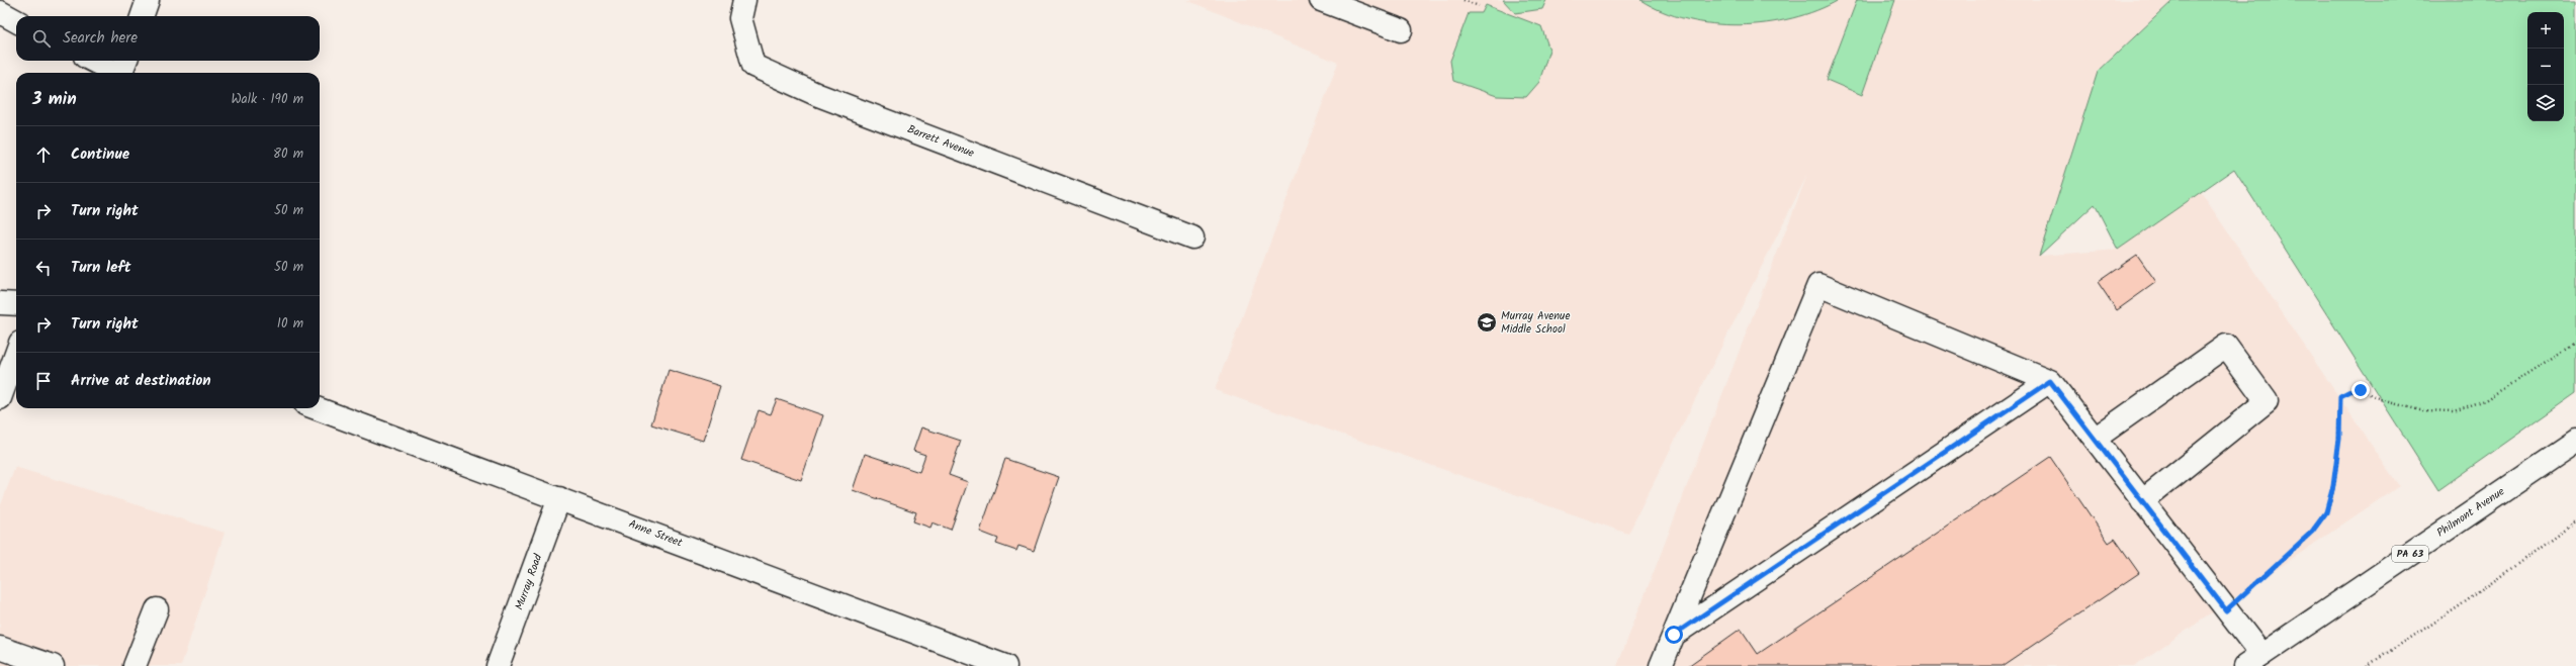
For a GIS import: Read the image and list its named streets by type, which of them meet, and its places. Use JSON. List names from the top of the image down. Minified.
{"streets":{"street":["Barrett Avenue","Philmont Avenue","Anne Street","PA 63","Murray Road"]},"crossings":[["Anne Street","Murray Road"]],"places":{"school or university":["Murray Avenue Middle School"]},"page":{"map_buttons":["+","−"],"search":"Search here","heading":["3 min","Walk · 190 m"],"list":[["Continue","80 m"],["Turn right","50 m"],["Turn left","50 m"],["Turn right","10 m"],"Arrive at destination"]}}
